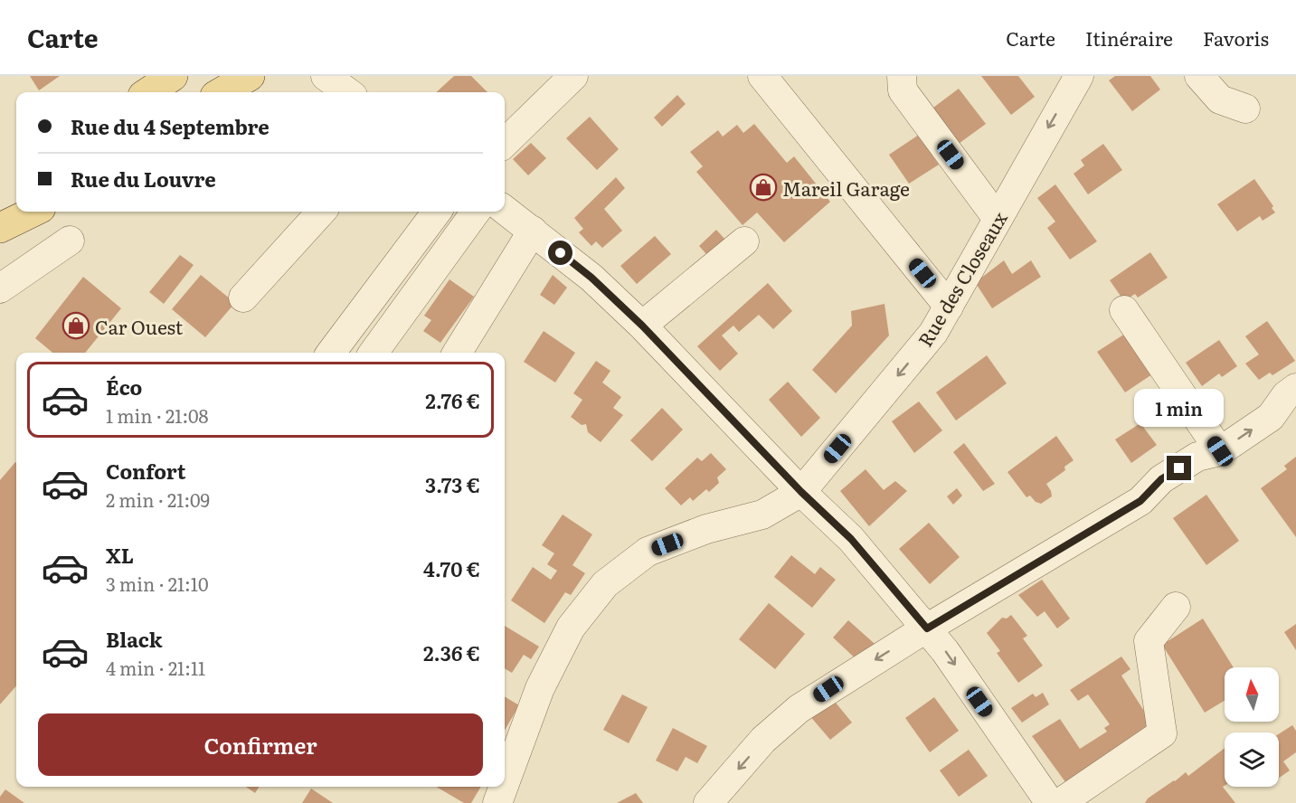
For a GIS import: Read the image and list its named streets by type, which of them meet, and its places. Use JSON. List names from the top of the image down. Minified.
{"streets":{"street":["Rue des Closeaux"]},"places":{"shop":["Mareil Garage","Car Ouest"]},"north":"top","page":{"header":"Carte","nav":["Carte","Itinéraire","Favoris"],"banner":["Rue du 4 Septembre","Rue du Louvre"],"list":[{"name":"Éco","note":"1 min · 21:08","value":"2.76 €"},{"name":"Confort","note":"2 min · 21:09","value":"3.73 €"},{"name":"XL","note":"3 min · 21:10","value":"4.70 €"},{"name":"Black","note":"4 min · 21:11","value":"2.36 €"}],"bubble":"1 min","buttons":"Confirmer"}}
